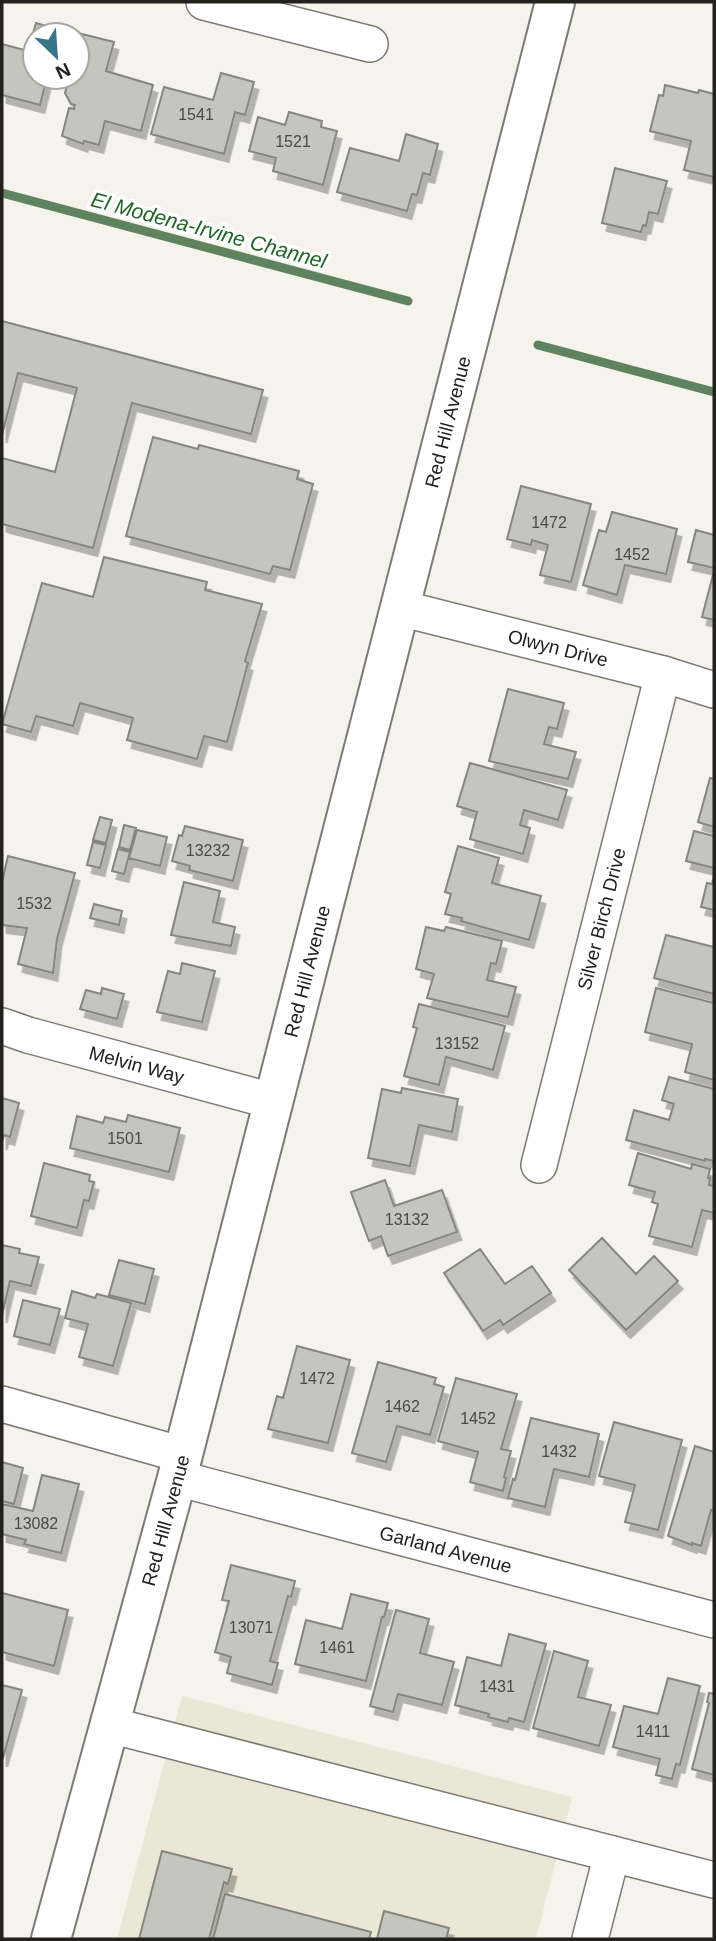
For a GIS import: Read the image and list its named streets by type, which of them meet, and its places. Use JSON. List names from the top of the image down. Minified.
{"streets":{"main road":["Red Hill Avenue"],"street":["Olwyn Drive","Silver Birch Drive","Melvin Way","Garland Avenue"]},"crossings":[["Red Hill Avenue","Olwyn Drive"],["Red Hill Avenue","Melvin Way"],["Red Hill Avenue","Garland Avenue"],["Olwyn Drive","Silver Birch Drive"]],"water":["El Modena-Irvine Channel"],"house_numbers":["1541","1521","1472","1452","13232","1532","13152","1501","13132","1472","1462","1452","1432","13082","13071","1461","1431","1411"],"north":"bottom right"}
